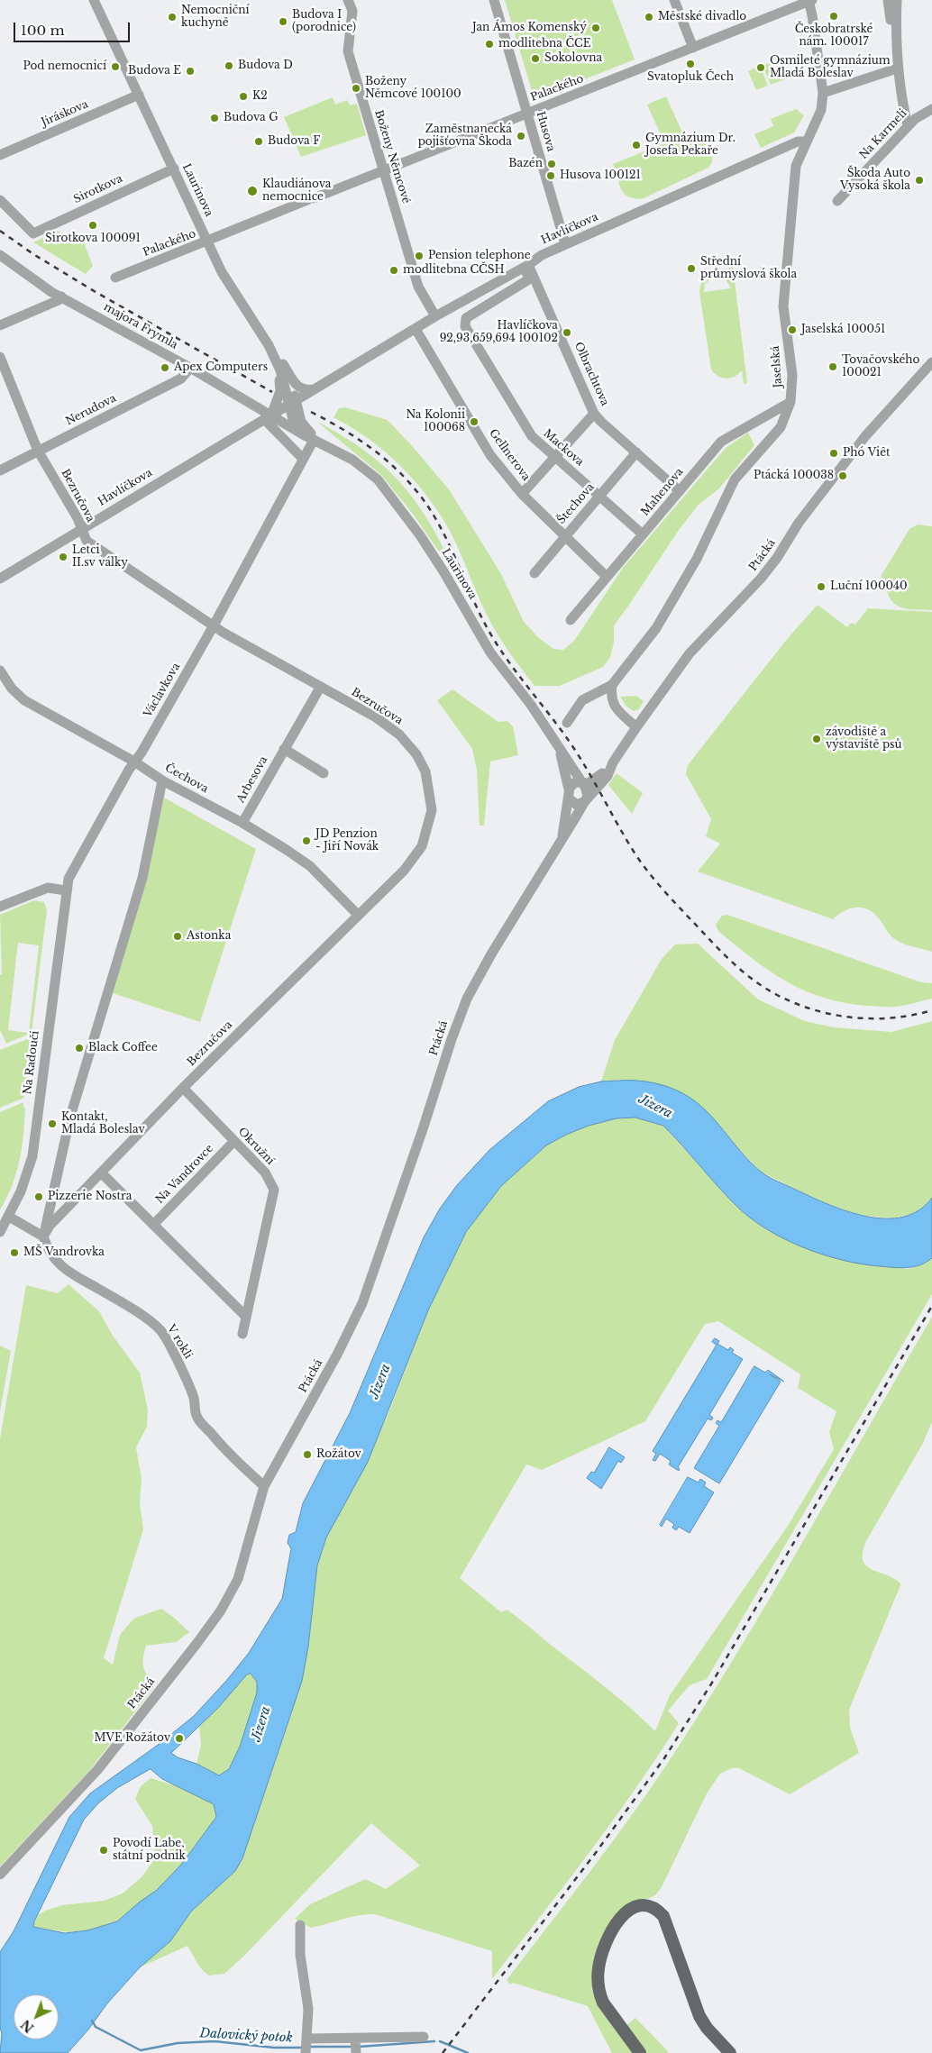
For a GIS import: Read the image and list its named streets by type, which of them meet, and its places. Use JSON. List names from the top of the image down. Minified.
{"streets":{"street":["Palackého","Jiráskova","Husova","Na Karmeli","Boženy Němcové","Sirotkova","Laurinova","Havlíčkova","majora Frymla","Jaselská","Olbrachtova","Nerudova","Mackova","Gellnerova","Mahenova","Bezručova","Štechova","Ptácká","Václavkova","Čechova","Arbesova","Na Radouči","Okružní","Na Vandrovce","V rokli"]},"crossings":[["Palackého","Husova"],["Palackého","Boženy Němcové"],["Palackého","Laurinova"],["Palackého","Jaselská"],["Jiráskova","Laurinova"],["Husova","Havlíčkova"],["Boženy Němcové","Havlíčkova"],["Sirotkova","Laurinova"],["Laurinova","Havlíčkova"],["Laurinova","majora Frymla"],["Laurinova","Ptácká"],["Laurinova","Václavkova"],["Havlíčkova","majora Frymla"],["Havlíčkova","Jaselská"],["Havlíčkova","Olbrachtova"],["Havlíčkova","Mackova"],["Havlíčkova","Gellnerova"],["Havlíčkova","Bezručova"],["majora Frymla","Nerudova"],["Jaselská","Mahenova"],["Olbrachtova","Mackova"],["Olbrachtova","Mahenova"],["Olbrachtova","Štechova"],["Nerudova","Bezručova"],["Mackova","Mahenova"],["Mackova","Štechova"],["Gellnerova","Mahenova"],["Gellnerova","Štechova"],["Bezručova","Václavkova"],["Bezručova","Čechova"],["Bezručova","Arbesova"],["Bezručova","Okružní"],["Bezručova","V rokli"],["Ptácká","V rokli"],["Václavkova","Čechova"],["Václavkova","Na Radouči"],["Čechova","Arbesova"],["Okružní","Na Vandrovce"]],"water":["Jizera","Dalovický potok"],"places":["Českobratrské nám. 100017","Nemocniční kuchyně","Městské divadlo","Budova I (porodnice)","Jan Ámos Komenský","modlitebna ČCE","Sokolovna","Svatopluk Čech","Budova D","Pod nemocnicí","Osmileté gymnázium Mladá Boleslav","Budova E","Boženy Němcové 100100","K2","Budova G","Zaměstnanecká pojišťovna Škoda","Budova F","Gymnázium Dr. Josefa Pekaře","Bazén","Husova 100121","Škoda Auto Vysoká škola","Klaudiánova nemocnice","Sirotkova 100091","Pension telephone","Střední průmyslová škola","modlitebna CČSH","Jaselská 100051","Havlíčkova 92,93,659,694 100102","Tovačovského 100021","Apex Computers","Na Kolonii 100068","Phó Viêt","Ptácká 100038","Letci II.sv války","Luční 100040","závodiště a výstaviště psů","JD Penzion - Jiří Novák","Astonka","Black Coffee","Kontakt, Mladá Boleslav","Pizzerie Nostra","MŠ Vandrovka","Rožátov","MVE Rožátov","Povodí Labe, státní podnik"],"scale_bar":"100 m","north":"bottom left"}
